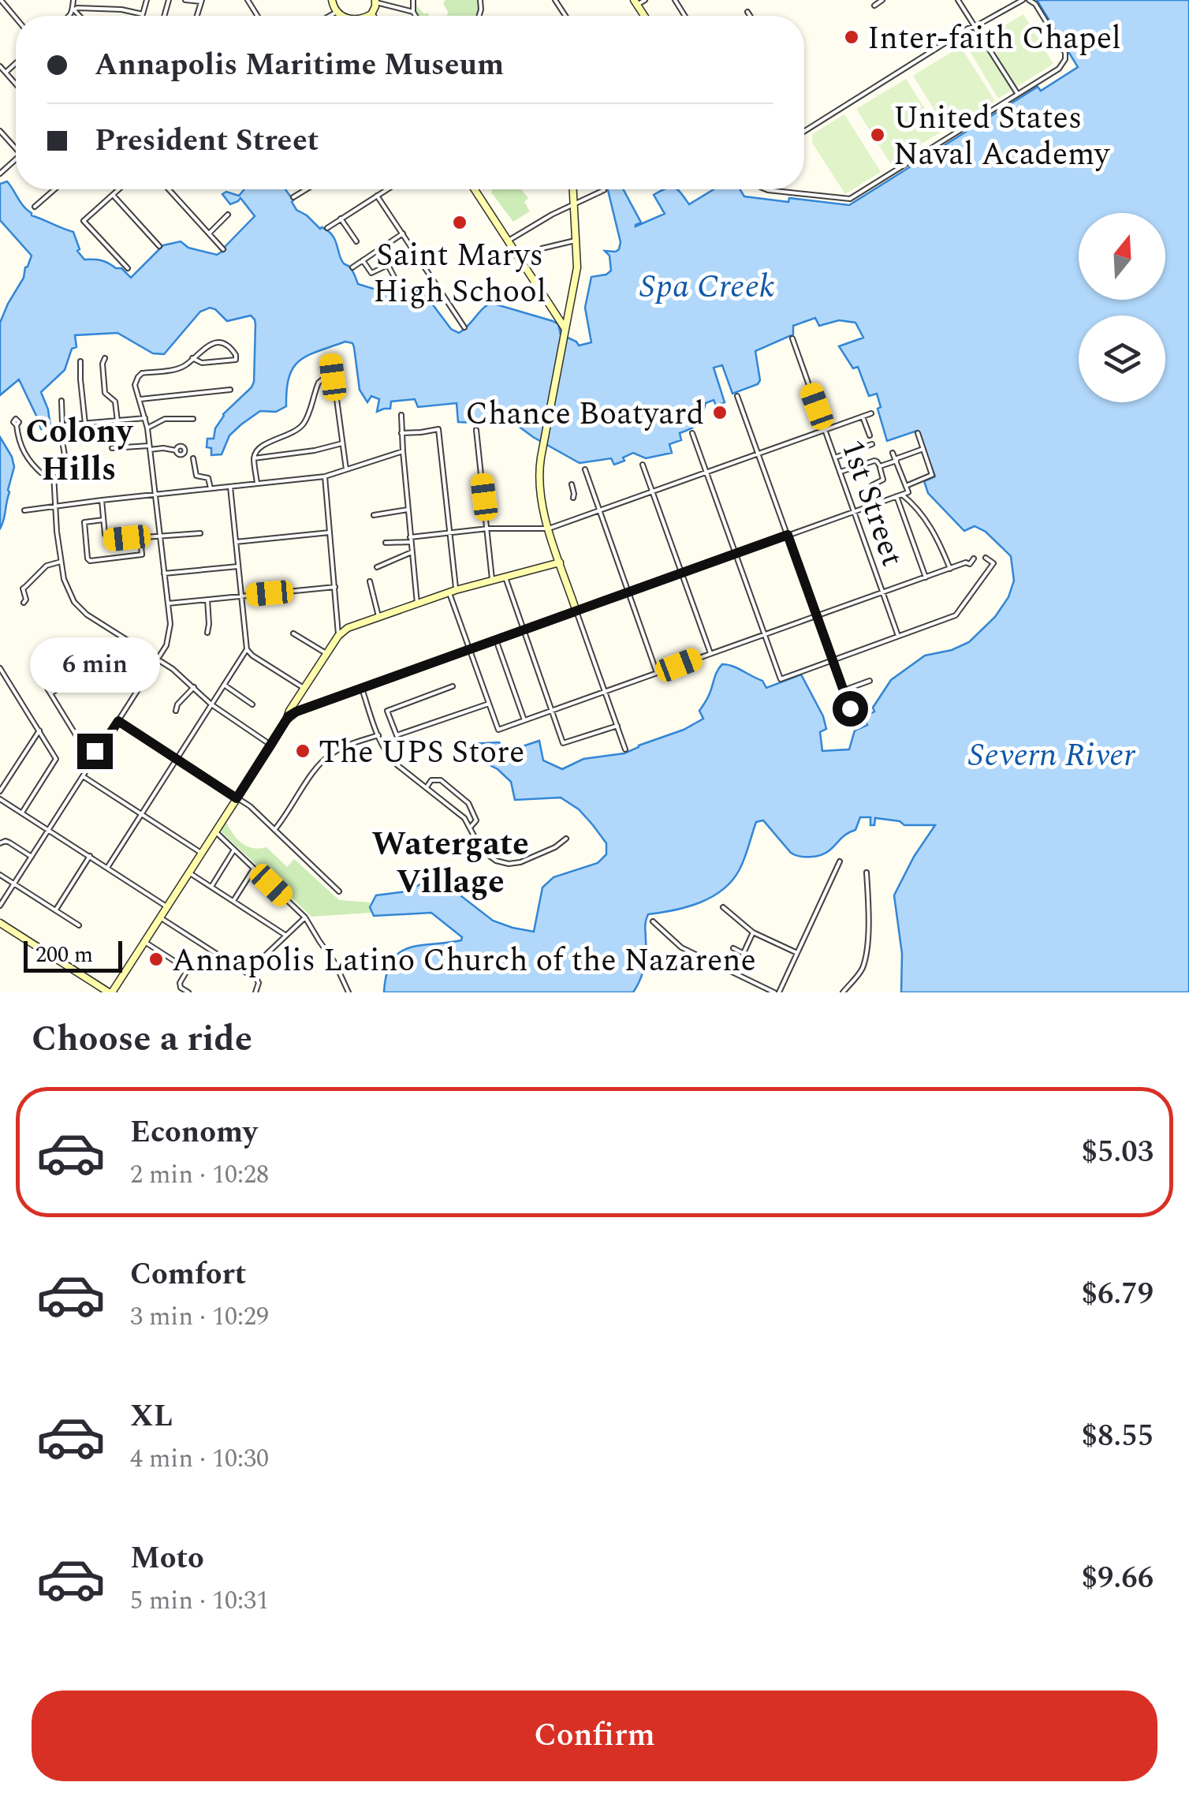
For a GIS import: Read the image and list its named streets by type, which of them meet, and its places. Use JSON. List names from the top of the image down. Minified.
{"streets":{"street":["1st Street"]},"districts":["Colony Hills","Watergate Village"],"water":["Spa Creek","Severn River"],"places":["Inter-faith Chapel","United States Naval Academy","Saint Marys High School","Chance Boatyard","The UPS Store","Annapolis Latino Church of the Nazarene"],"scale_bar":"200 m","north":"top","page":{"banner":["Annapolis Maritime Museum","President Street"],"bubble":"6 min","scale":"200 m","heading":"Choose a ride","list":[{"name":"Economy","note":"2 min · 10:28","value":"$5.03"},{"name":"Comfort","note":"3 min · 10:29","value":"$6.79"},{"name":"XL","note":"4 min · 10:30","value":"$8.55"},{"name":"Moto","note":"5 min · 10:31","value":"$9.66"}],"buttons":"Confirm"}}
